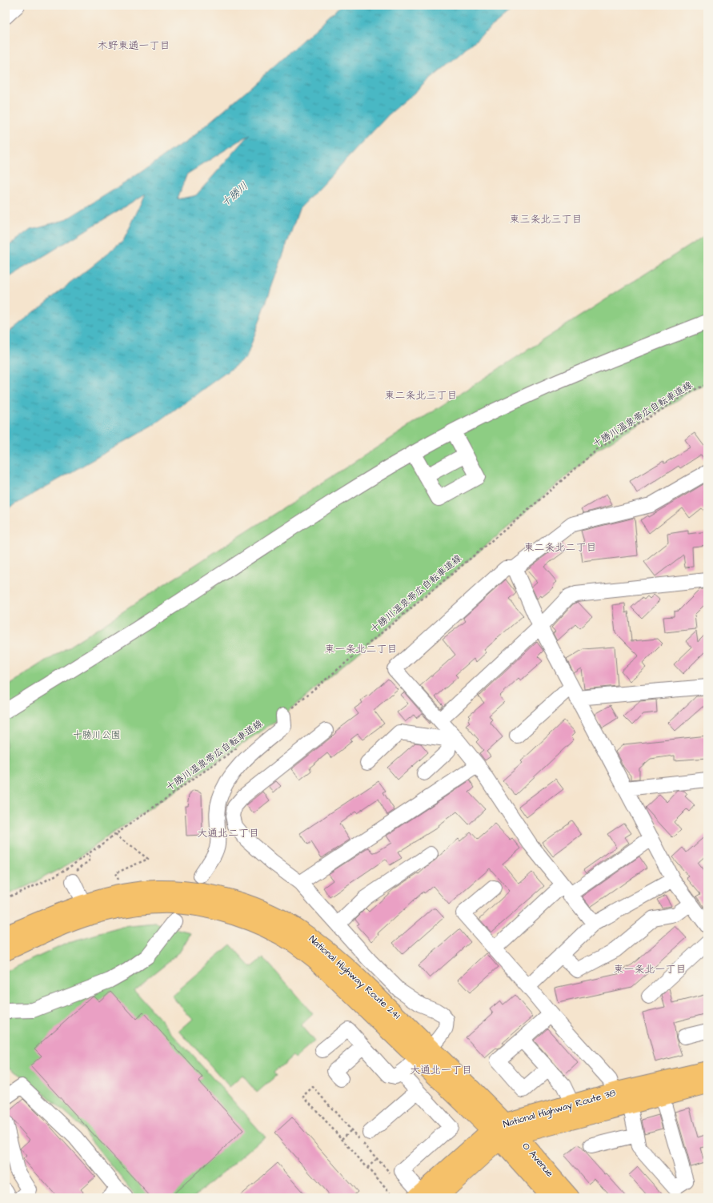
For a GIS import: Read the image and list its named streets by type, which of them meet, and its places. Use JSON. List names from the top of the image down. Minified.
{"streets":{"highway":["National Highway Route 241","National Highway Route 38","O Avenue"],"path":["十勝川温泉帯広自転車道線"]},"crossings":[["National Highway Route 241","National Highway Route 38"],["National Highway Route 241","O Avenue"],["National Highway Route 38","O Avenue"]],"districts":["木野東通一丁目","東三条北三丁目","東二条北三丁目","東二条北二丁目","東一条北二丁目","大通北二丁目","東一条北一丁目","大通北一丁目"],"water":["十勝川"],"parks":["十勝川公園"]}
